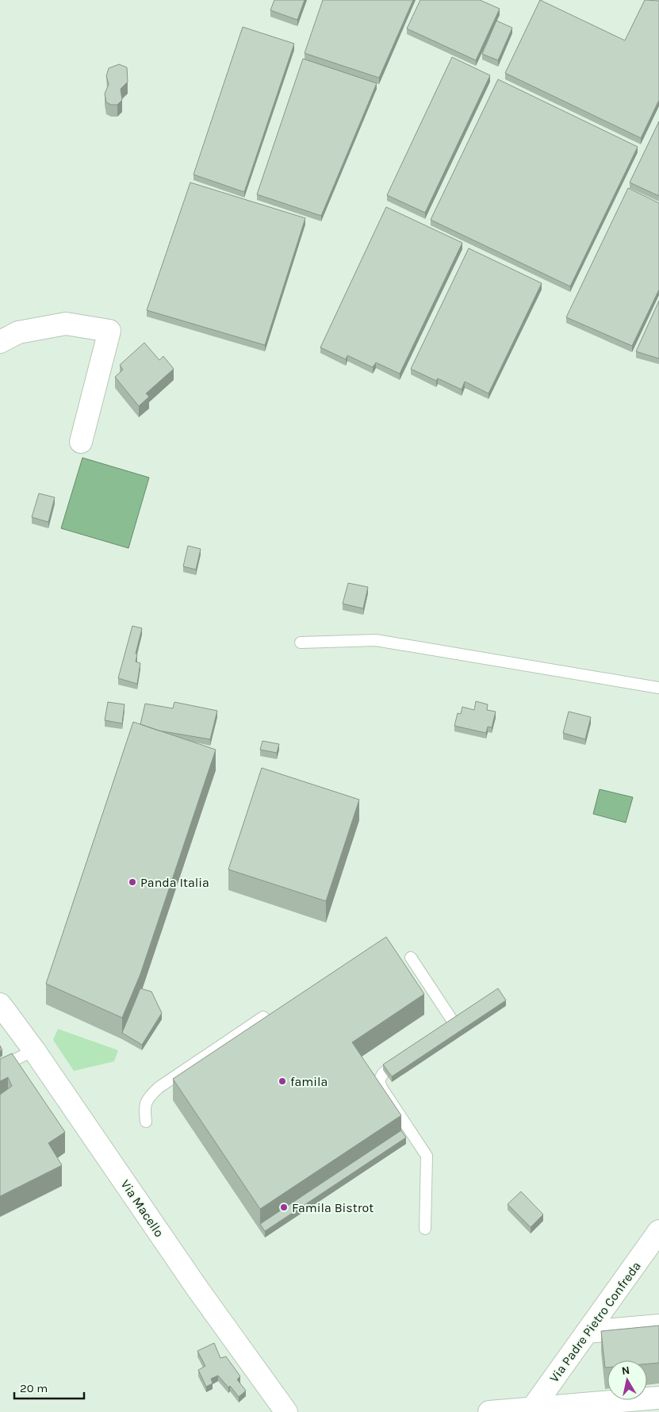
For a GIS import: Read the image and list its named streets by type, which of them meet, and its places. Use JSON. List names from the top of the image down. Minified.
{"streets":{"street":["Via Macello","Via Padre Pietro Confreda"]},"places":["Panda Italia","famila","Famila Bistrot"],"scale_bar":"20 m","north":"top"}
